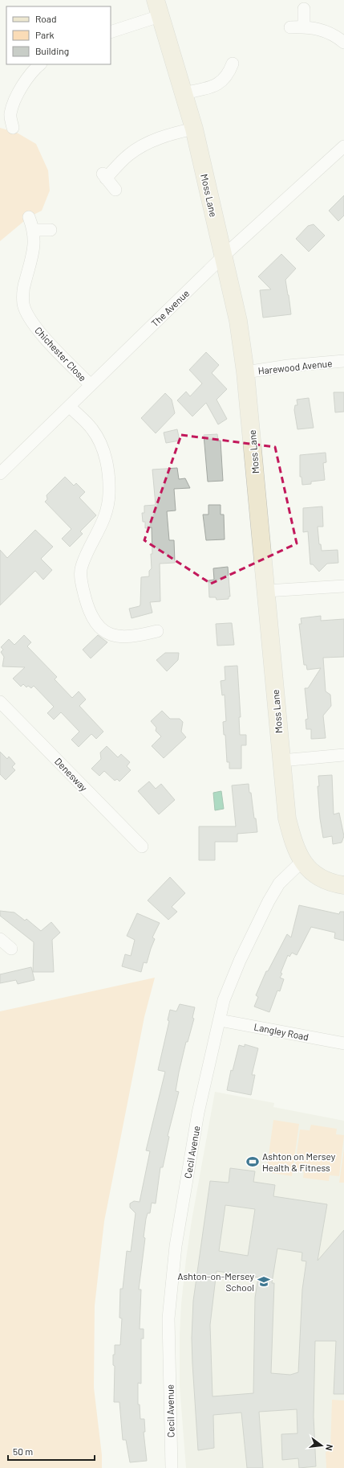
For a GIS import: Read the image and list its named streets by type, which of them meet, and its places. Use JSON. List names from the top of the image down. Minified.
{"streets":{"street":["Moss Lane","The Avenue","Chichester Close","Harewood Avenue","Denesway","Langley Road","Cecil Avenue"]},"crossings":[["Moss Lane","The Avenue"],["Moss Lane","Harewood Avenue"],["Moss Lane","Cecil Avenue"],["The Avenue","Chichester Close"],["Langley Road","Cecil Avenue"]],"places":{"sports":["Ashton on Mersey Health & Fitness"],"school or university":["Ashton-on-Mersey School"]},"legend":["Road","Park","Building"],"scale_bar":"50 m","north":"right"}
